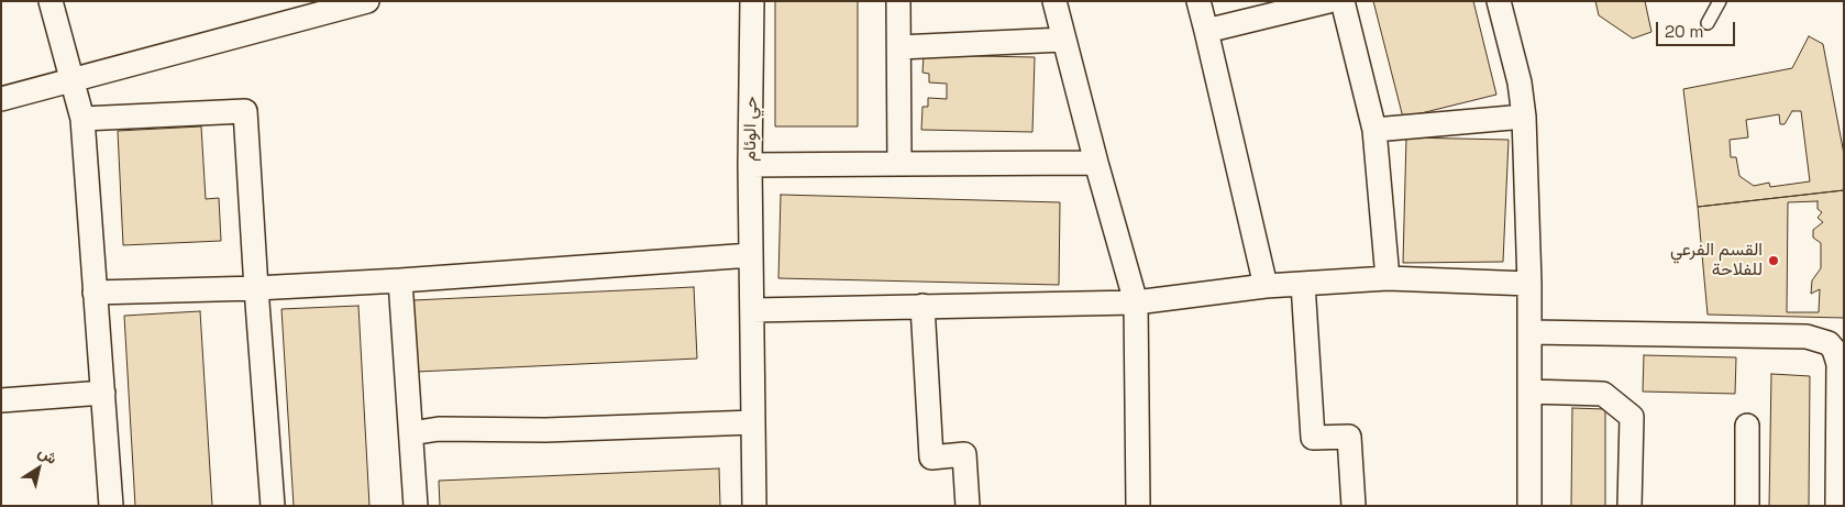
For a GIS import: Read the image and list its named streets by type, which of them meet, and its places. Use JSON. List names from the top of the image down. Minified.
{"streets":{"street":["حي الوئام"]},"places":["القسم الفرعي للفلاحة"],"scale_bar":"20 m","north":"top right"}
